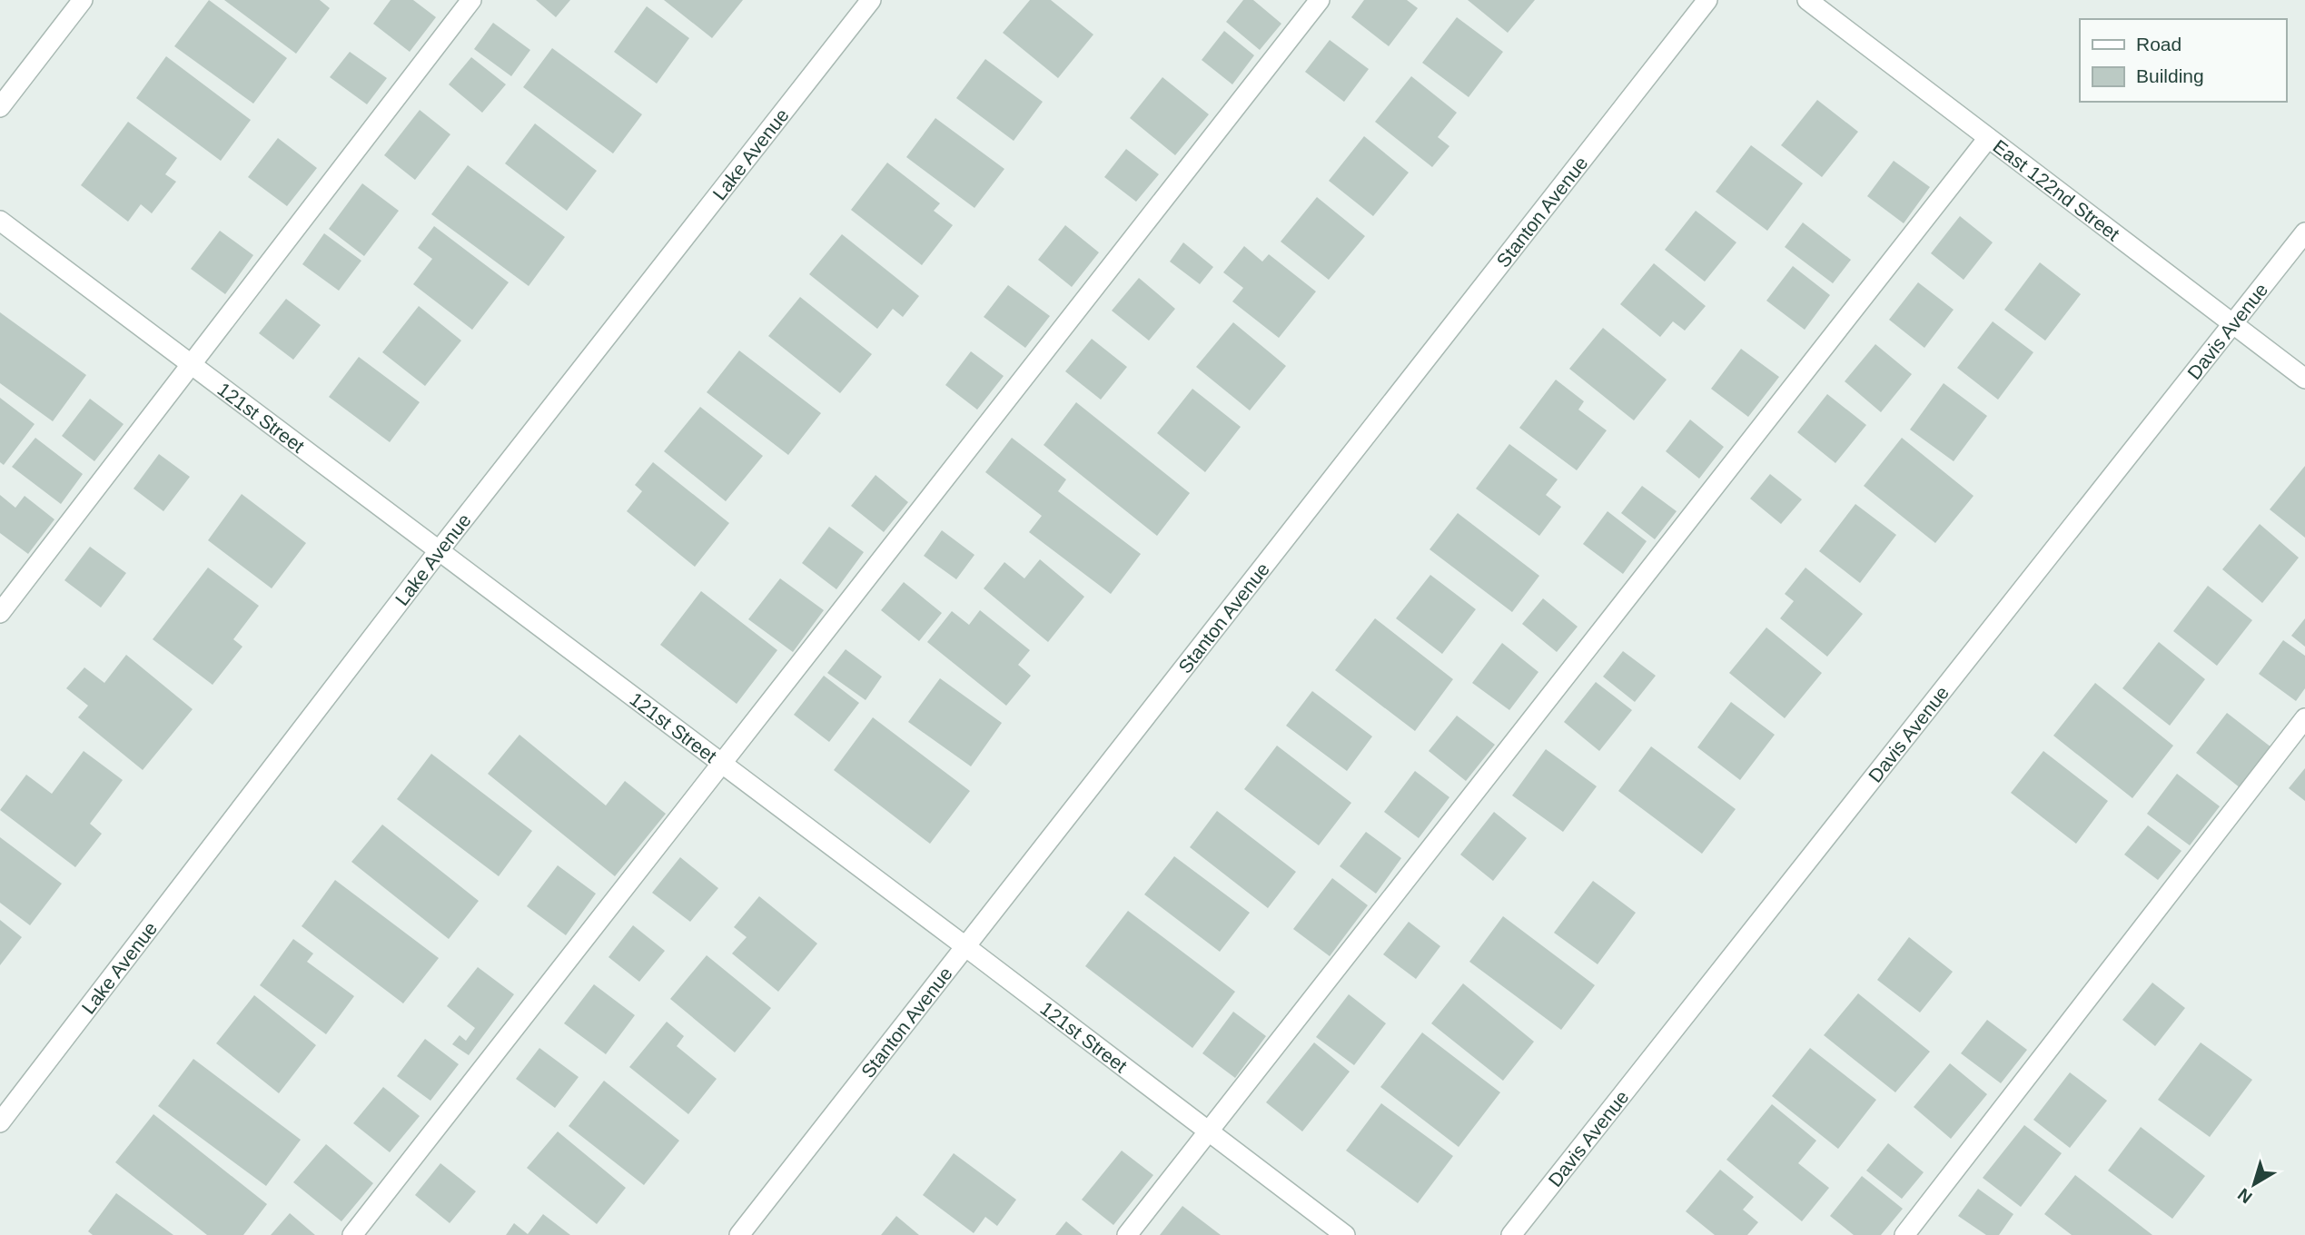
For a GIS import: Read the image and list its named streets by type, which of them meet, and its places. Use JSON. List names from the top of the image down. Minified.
{"streets":{"street":["Lake Avenue","East 122nd Street","Stanton Avenue","Davis Avenue","121st Street"]},"crossings":[["Lake Avenue","121st Street"],["East 122nd Street","Davis Avenue"],["Stanton Avenue","121st Street"]],"legend":["Road","Building"],"north":"bottom left"}
